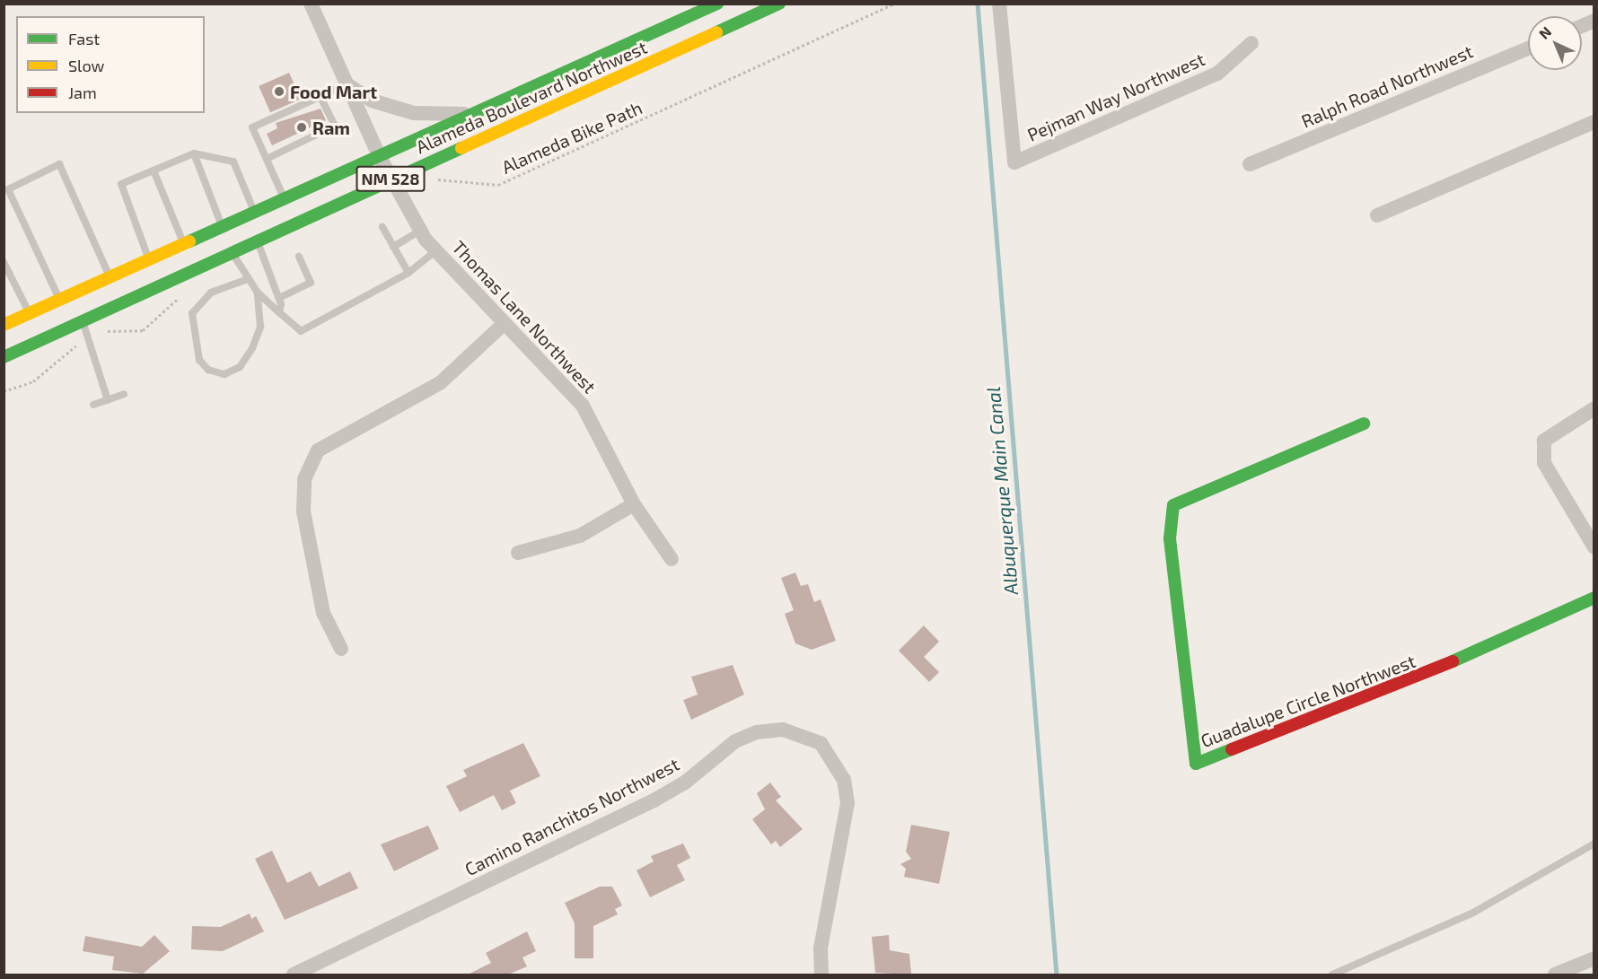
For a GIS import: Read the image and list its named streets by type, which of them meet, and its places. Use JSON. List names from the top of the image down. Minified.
{"streets":{"main road":["Alameda Boulevard Northwest","NM 528","Guadalupe Circle Northwest"],"street":["Ralph Road Northwest","Pejman Way Northwest","Thomas Lane Northwest","Camino Ranchitos Northwest"],"path":["Alameda Bike Path"]},"crossings":[["Alameda Boulevard Northwest","Thomas Lane Northwest"]],"water":["Albuquerque Main Canal"],"places":["Food Mart","Ram"],"legend":["Fast","Slow","Jam"],"north":"top left"}
